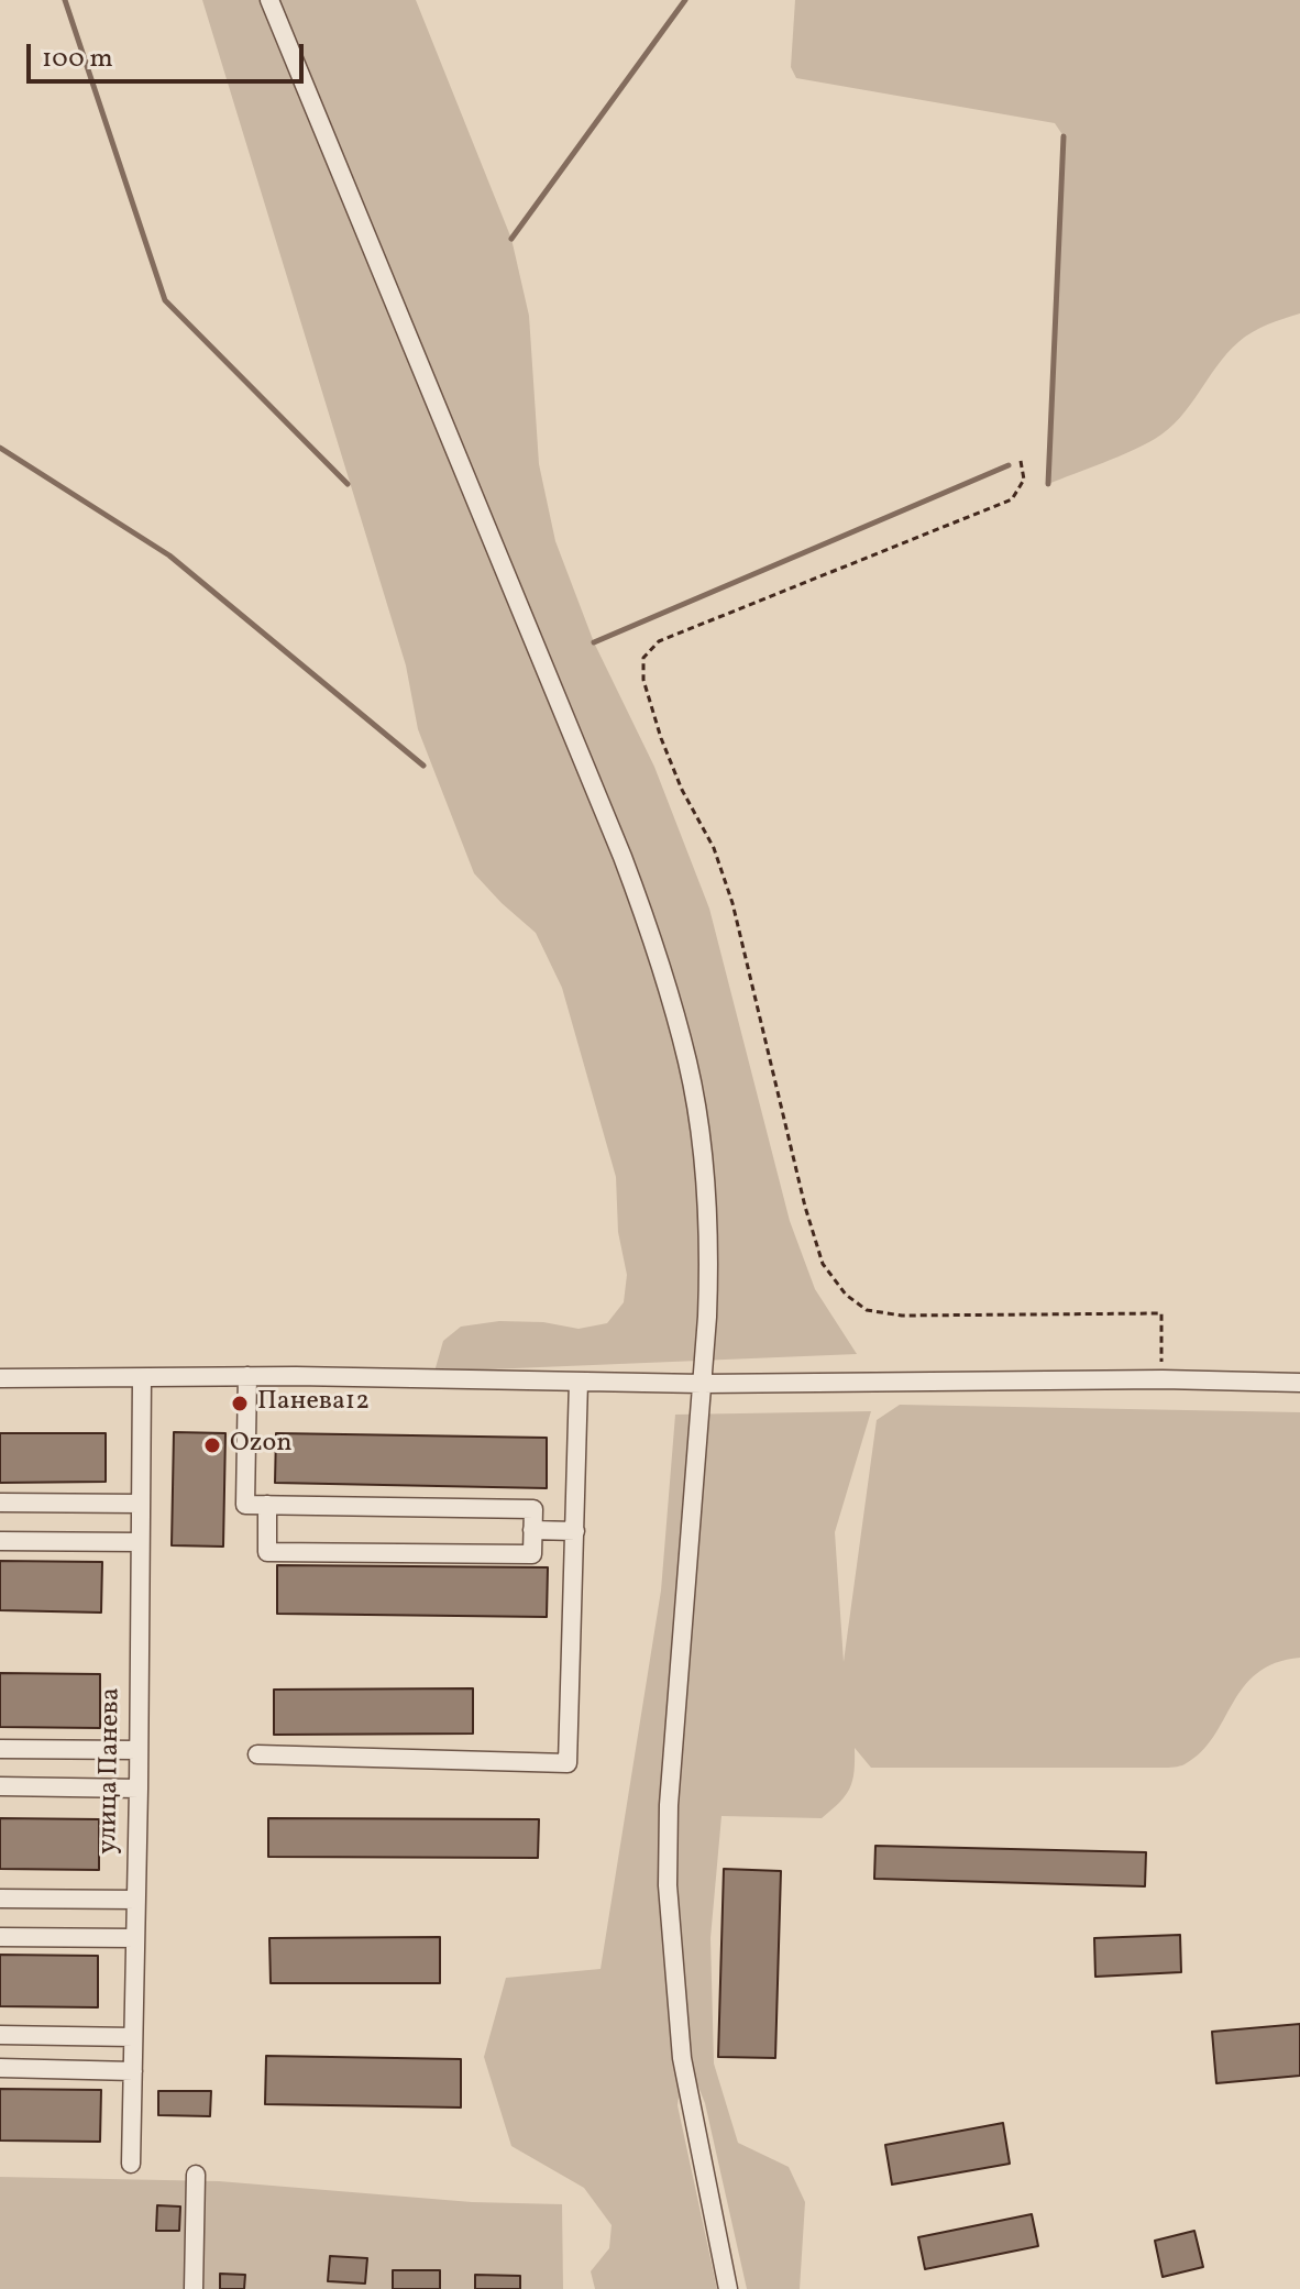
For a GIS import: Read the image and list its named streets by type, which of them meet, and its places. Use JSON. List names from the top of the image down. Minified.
{"streets":{"street":["улица Панева"]},"places":["Панева12","Ozon"],"scale_bar":"100 m"}
